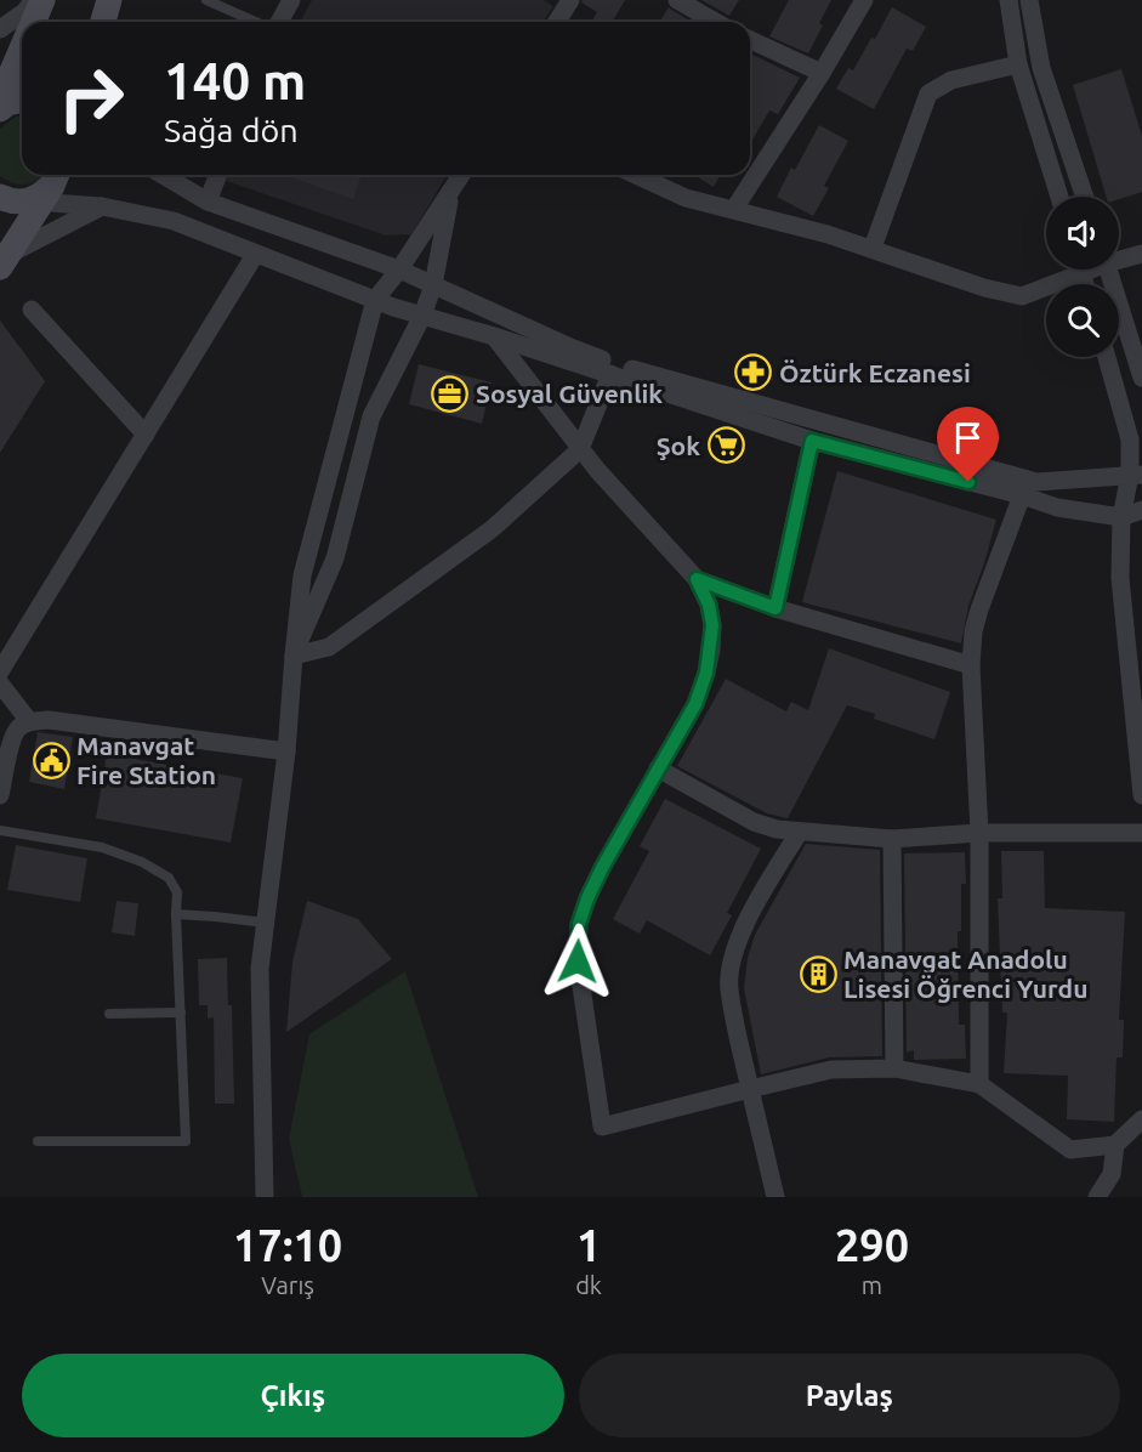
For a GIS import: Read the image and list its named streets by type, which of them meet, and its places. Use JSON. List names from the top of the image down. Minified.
{"places":{"pharmacy":["Öztürk Eczanesi"],"office":["Sosyal Güvenlik"],"supermarket":["Şok"],"public building":["Manavgat Fire Station"],"building":["Manavgat Anadolu Lisesi Öğrenci Yurdu"]},"page":{"turn":["140 m","Sağa dön"],"eta":["17:10","Varış","1","dk","290","m"],"buttons":["Çıkış","Paylaş"]}}
